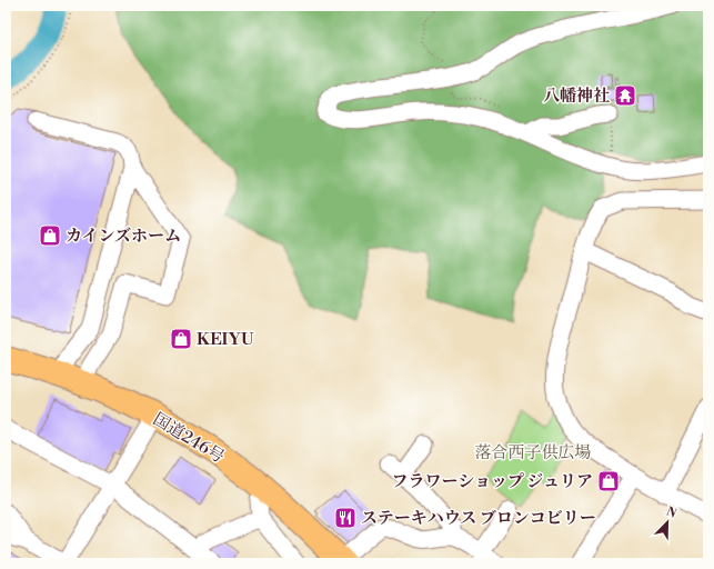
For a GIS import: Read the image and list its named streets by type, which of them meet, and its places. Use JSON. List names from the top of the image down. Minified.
{"streets":{"highway":["国道246号"]},"parks":["落合西子供広場"],"places":{"temple":["八幡神社"],"shop":["カインズホーム","KEIYU","フラワーショップ ジュリア"],"restaurant":["ステーキハウス ブロンコビリー"]},"north":"top right"}
